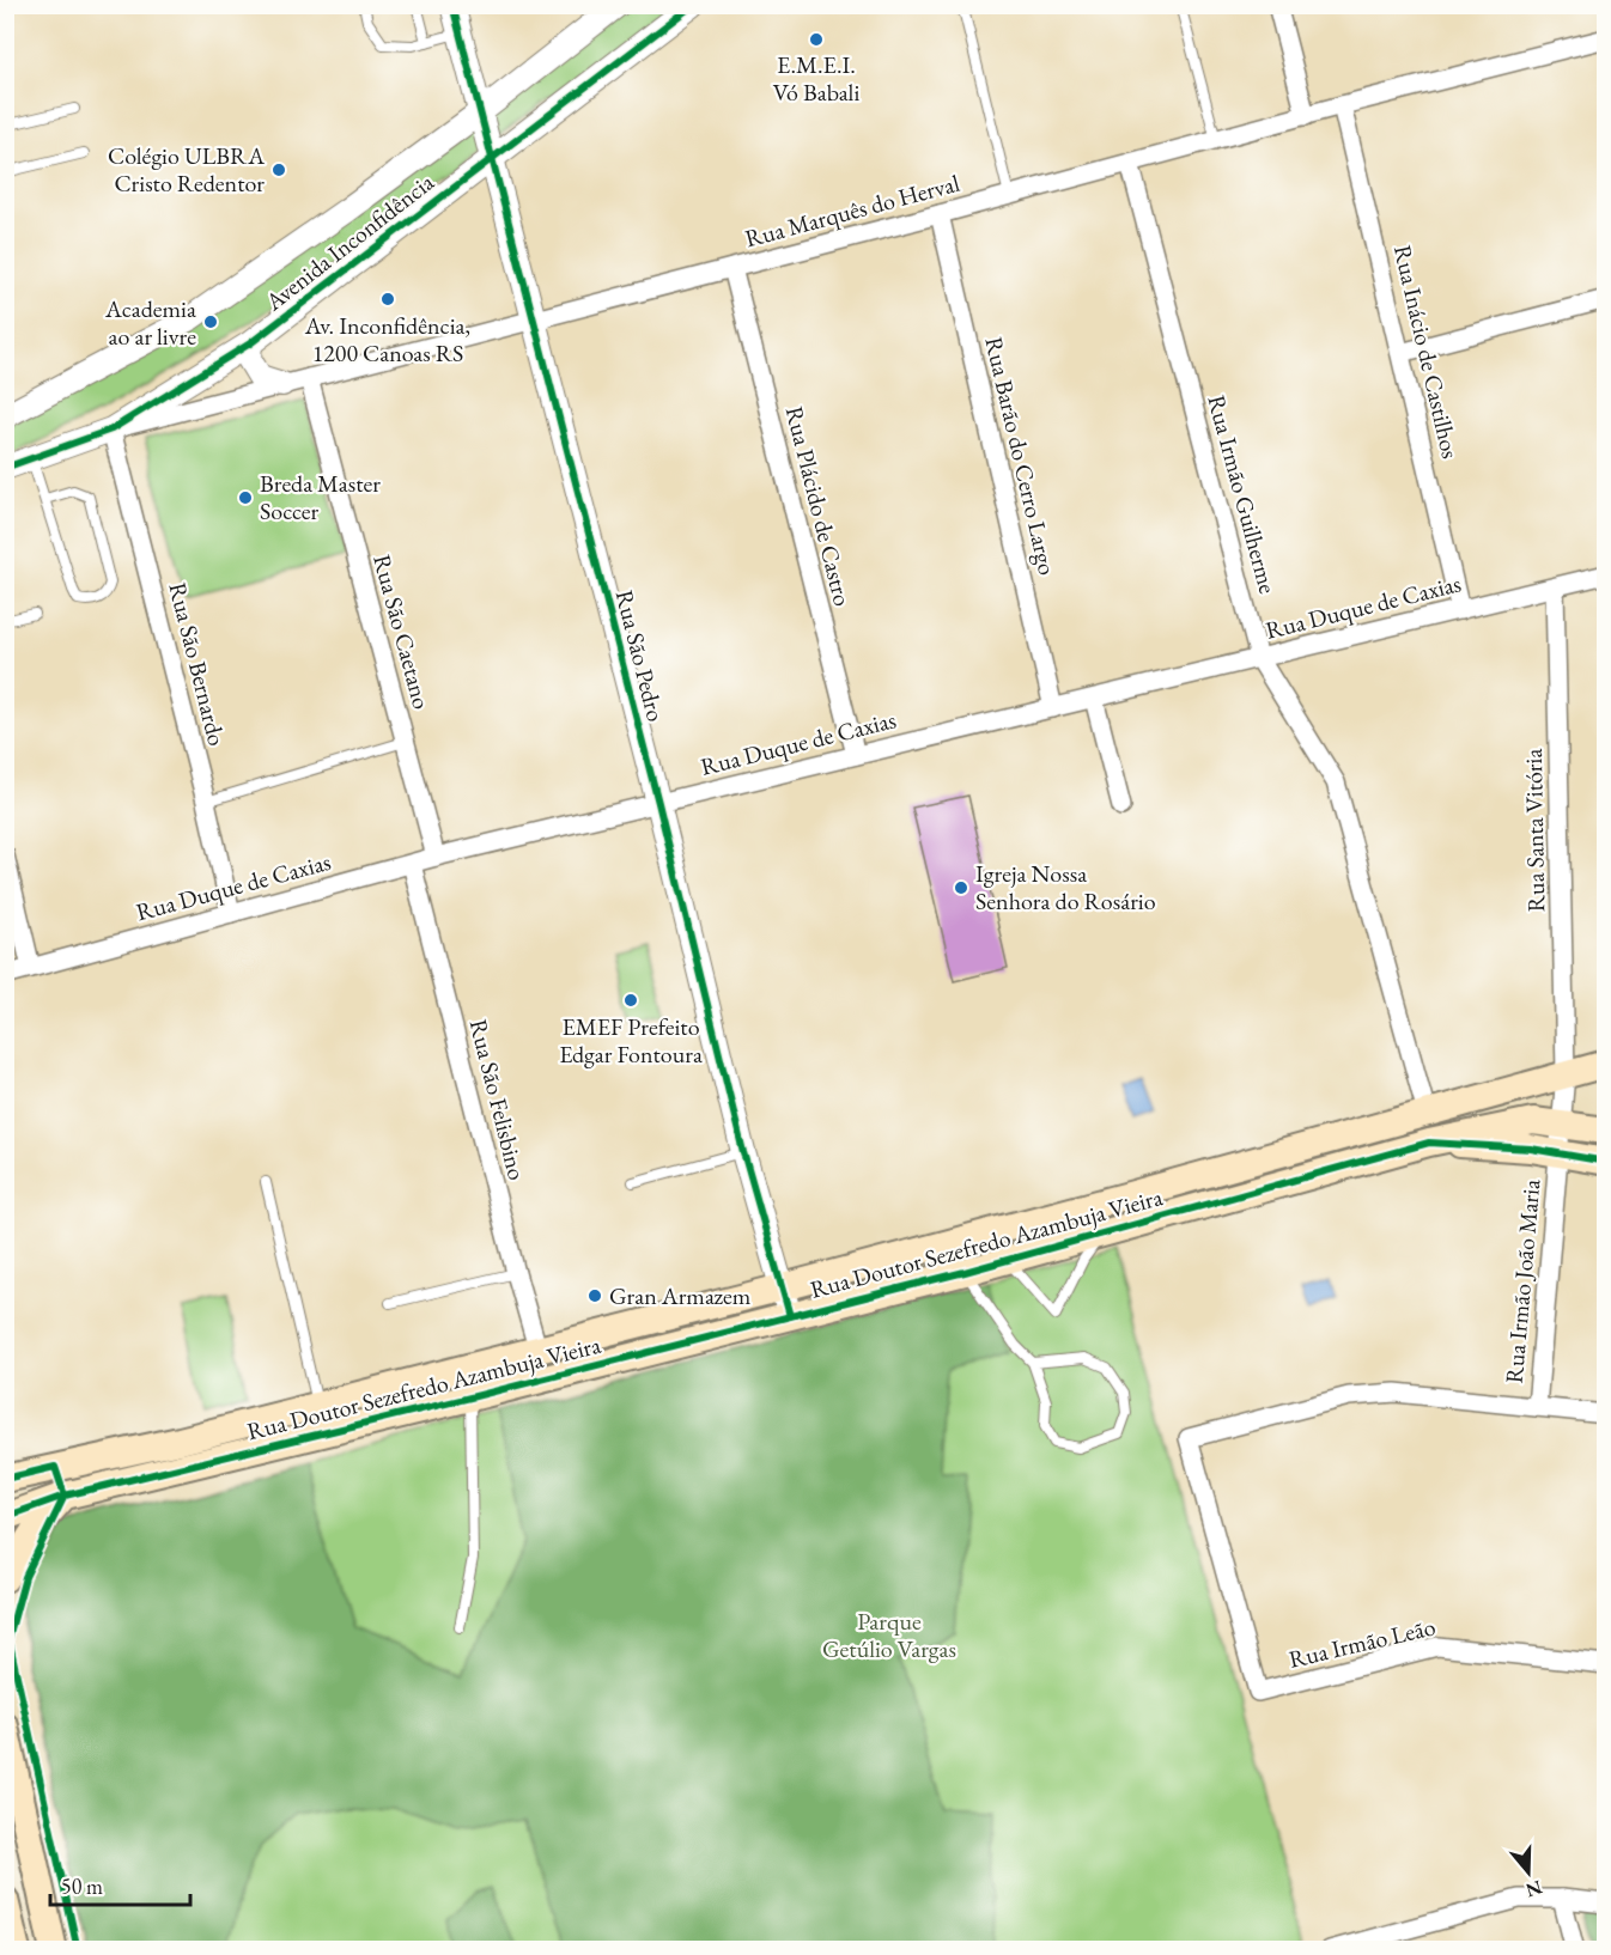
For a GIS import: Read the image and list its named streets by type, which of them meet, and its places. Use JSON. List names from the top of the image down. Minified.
{"streets":{"main road":["Rua Doutor Sezefredo Azambuja Vieira"],"street":["Rua Marquês do Herval","Avenida Inconfidência","Rua Inácio de Castilhos","Rua Barão do Cerro Largo","Rua Irmão Guilherme","Rua Plácido de Castro","Rua Duque de Caxias","Rua São Caetano","Rua São Pedro","Rua São Bernardo","Rua Santa Vitória","Rua São Felisbino","Rua Irmão João Maria","Rua Irmão Leão"]},"crossings":[["Rua Marquês do Herval","Avenida Inconfidência"],["Rua Marquês do Herval","Rua Inácio de Castilhos"],["Rua Marquês do Herval","Rua Barão do Cerro Largo"],["Rua Marquês do Herval","Rua Irmão Guilherme"],["Rua Marquês do Herval","Rua Plácido de Castro"],["Rua Marquês do Herval","Rua São Caetano"],["Rua Marquês do Herval","Rua São Pedro"],["Rua Marquês do Herval","Rua São Bernardo"],["Avenida Inconfidência","Rua São Pedro"],["Avenida Inconfidência","Rua São Bernardo"],["Rua Inácio de Castilhos","Rua Duque de Caxias"],["Rua Barão do Cerro Largo","Rua Duque de Caxias"],["Rua Irmão Guilherme","Rua Duque de Caxias"],["Rua Irmão Guilherme","Rua Doutor Sezefredo Azambuja Vieira"],["Rua Plácido de Castro","Rua Duque de Caxias"],["Rua Duque de Caxias","Rua São Caetano"],["Rua Duque de Caxias","Rua São Pedro"],["Rua Duque de Caxias","Rua São Bernardo"],["Rua Duque de Caxias","Rua Santa Vitória"],["Rua Duque de Caxias","Rua São Felisbino"],["Rua São Pedro","Rua Doutor Sezefredo Azambuja Vieira"],["Rua Santa Vitória","Rua Doutor Sezefredo Azambuja Vieira"],["Rua Santa Vitória","Rua Irmão João Maria"],["Rua São Felisbino","Rua Doutor Sezefredo Azambuja Vieira"],["Rua Doutor Sezefredo Azambuja Vieira","Rua Irmão João Maria"],["Rua Irmão João Maria","Rua Irmão Leão"]],"parks":["Parque Getúlio Vargas"],"places":["E.M.E.I. Vó Babali","Colégio ULBRA Cristo Redentor","Av. Inconfidência, 1200 Canoas RS","Academia ao ar livre","Breda Master Soccer","Igreja Nossa Senhora do Rosário","EMEF Prefeito Edgar Fontoura","Gran Armazem"],"scale_bar":"50 m","north":"bottom"}
